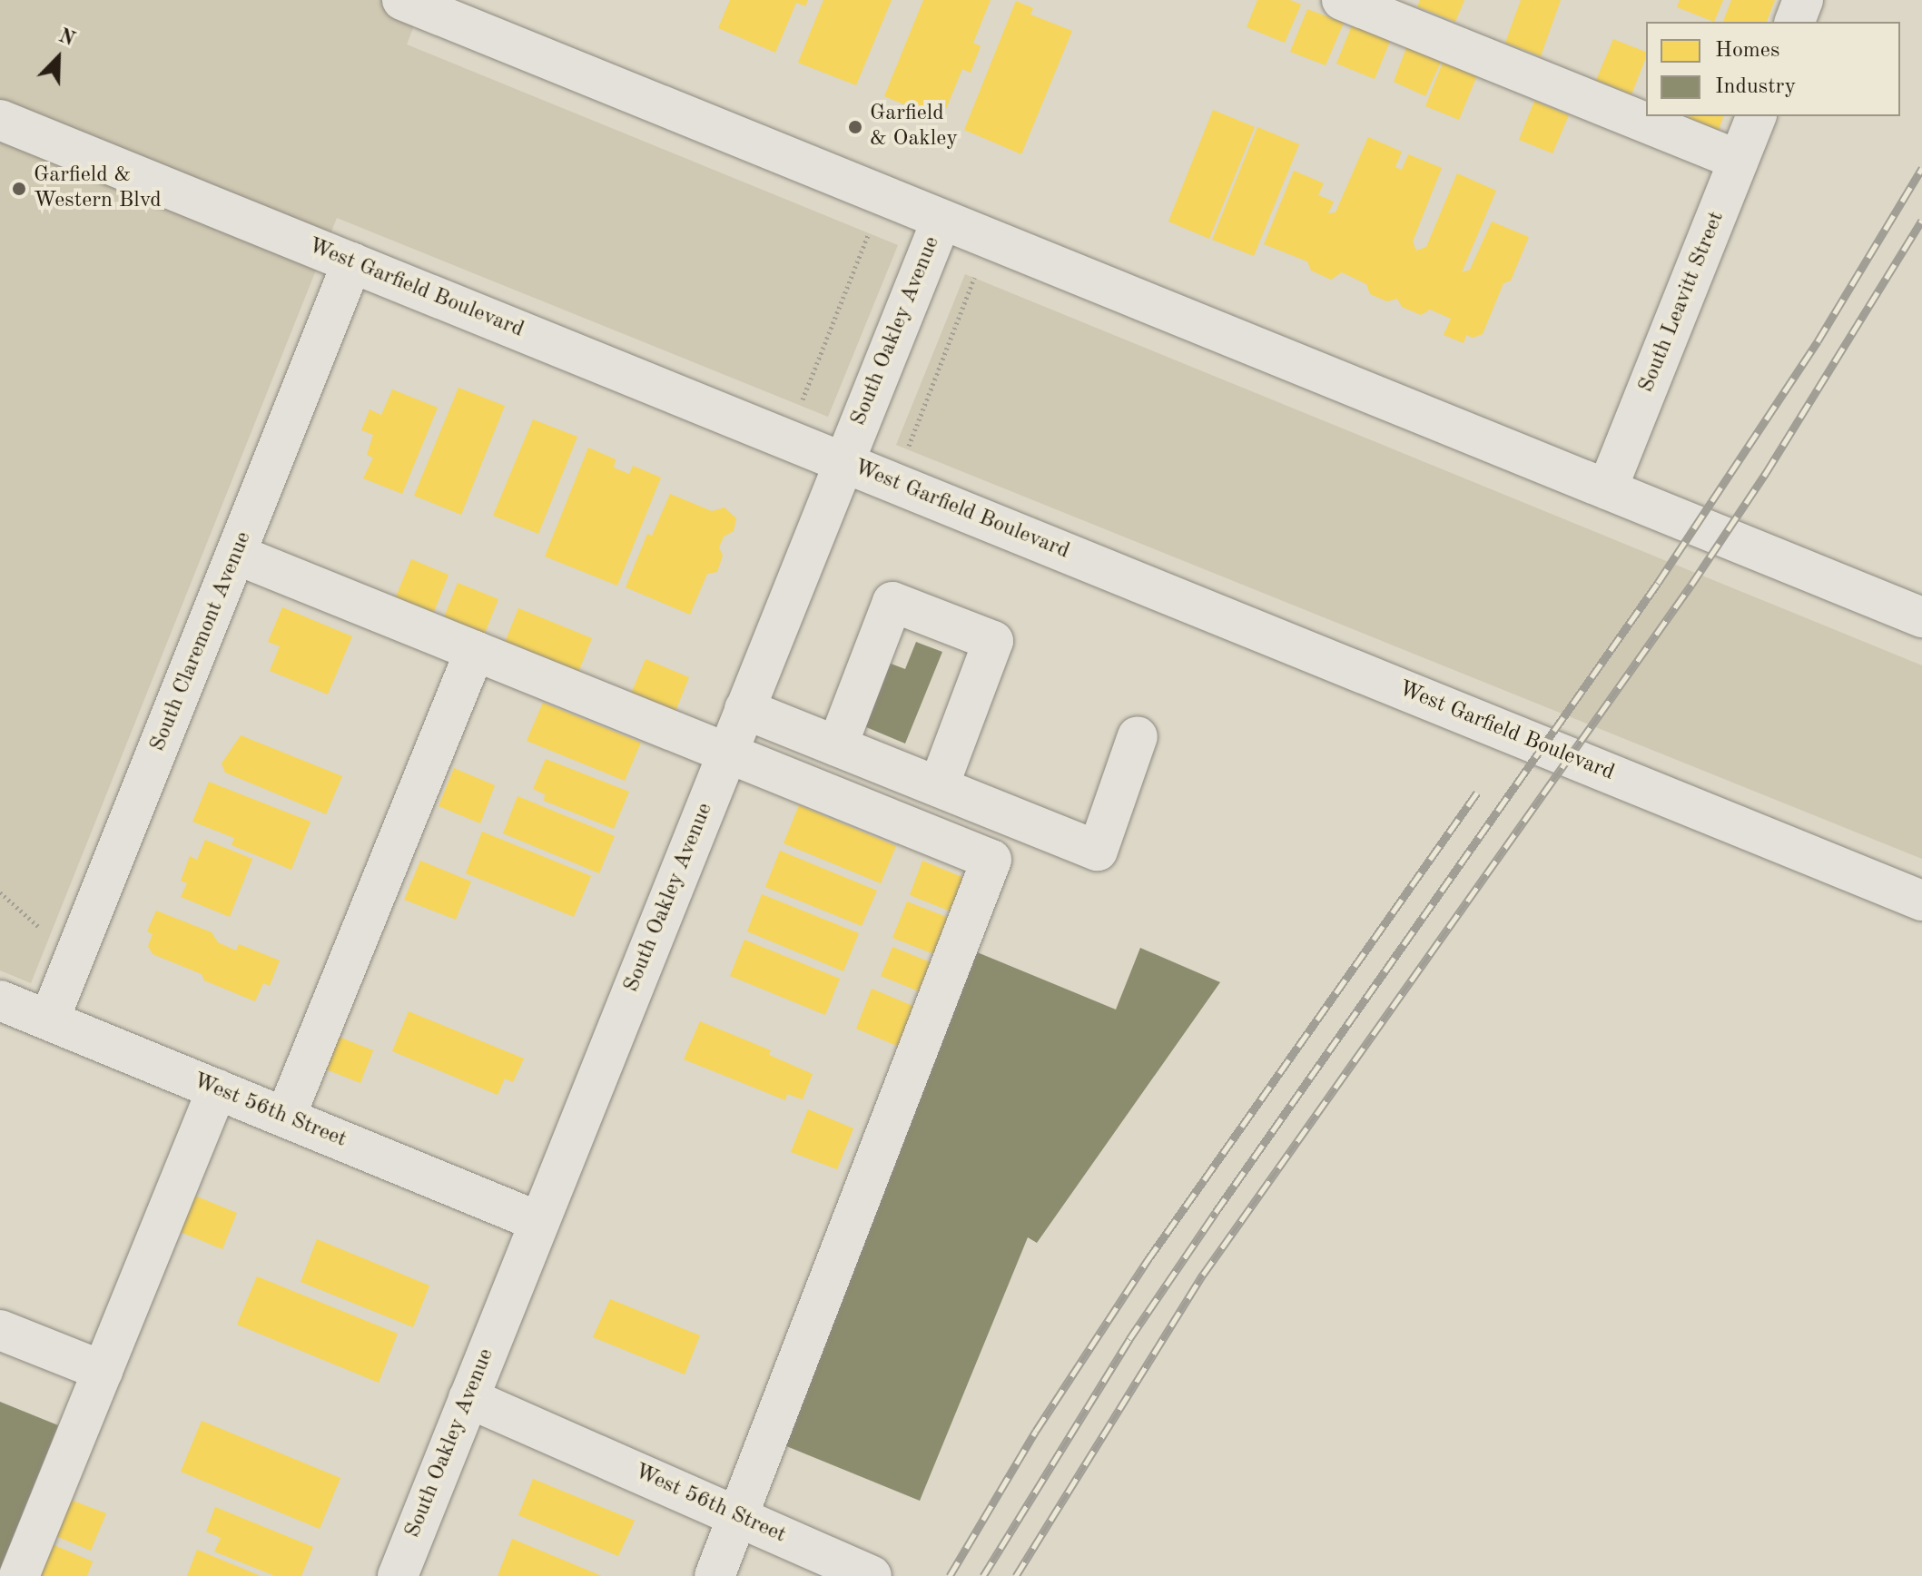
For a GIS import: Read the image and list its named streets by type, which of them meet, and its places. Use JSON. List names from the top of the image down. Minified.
{"streets":{"street":["West Garfield Boulevard","South Leavitt Street","South Oakley Avenue","South Claremont Avenue","West 56th Street"]},"crossings":[["West Garfield Boulevard","South Oakley Avenue"],["West Garfield Boulevard","South Claremont Avenue"],["South Oakley Avenue","West 56th Street"],["South Claremont Avenue","West 56th Street"]],"places":["Garfield & Oakley","Garfield & Western Blvd"],"legend":["Homes","Industry"],"north":"top right"}
